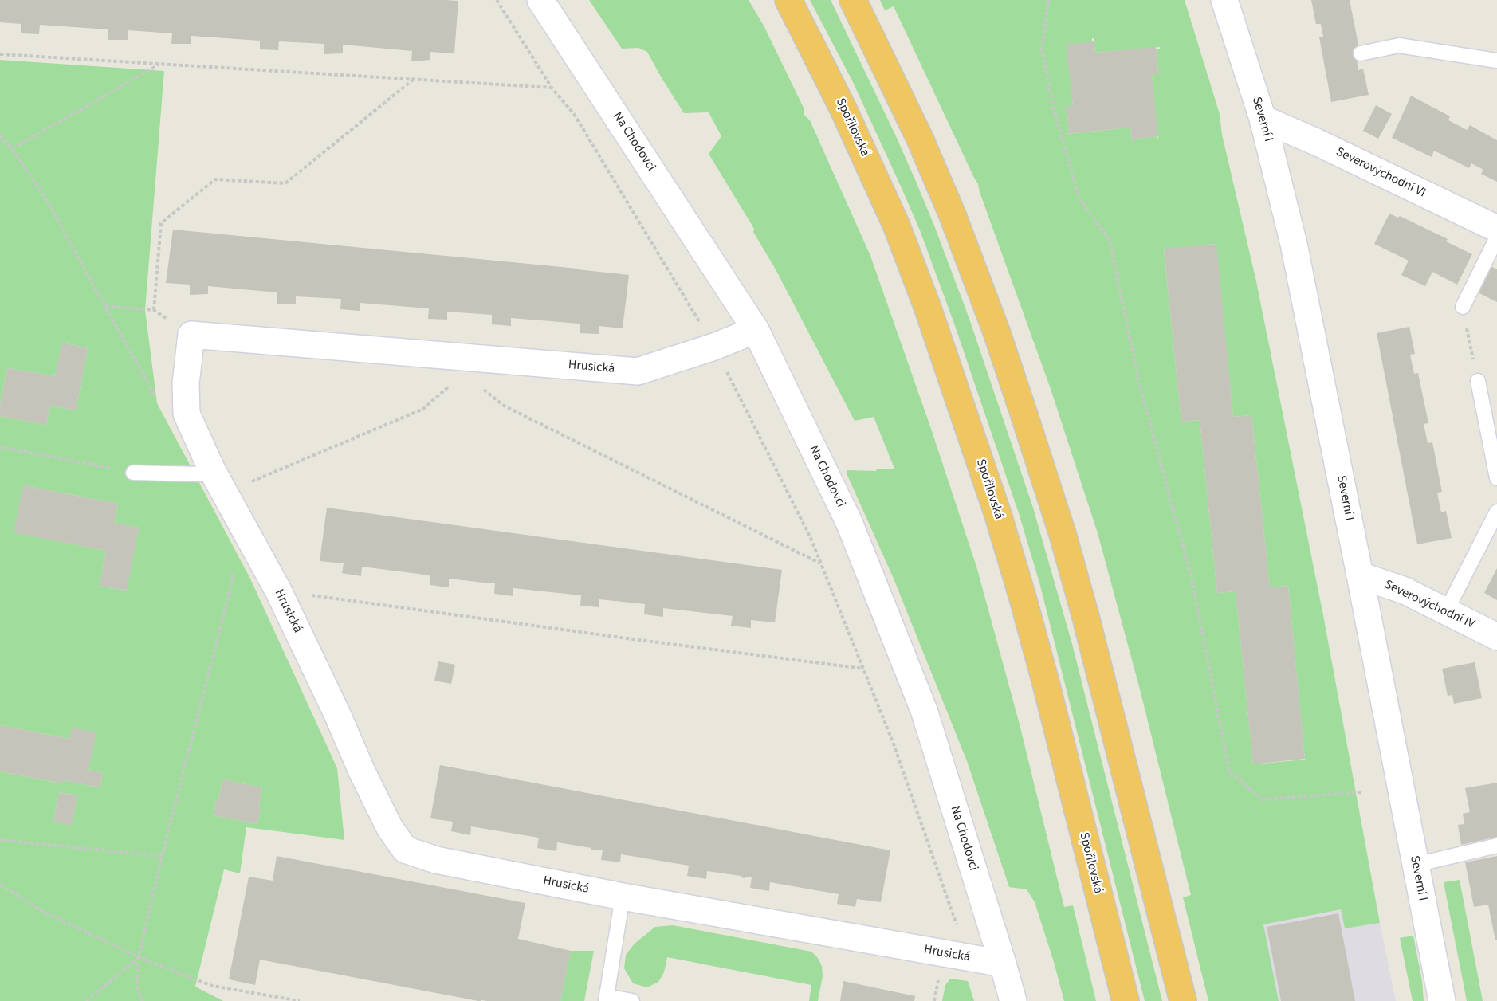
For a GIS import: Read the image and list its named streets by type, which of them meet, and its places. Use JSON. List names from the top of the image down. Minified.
{"streets":{"highway":["Spořilovská"],"street":["Severní I","Na Chodovci","Severovýchodní VI","Hrusická","Severovýchodní IV"]},"crossings":[["Severní I","Severovýchodní VI"],["Severní I","Severovýchodní IV"],["Na Chodovci","Hrusická"]]}
